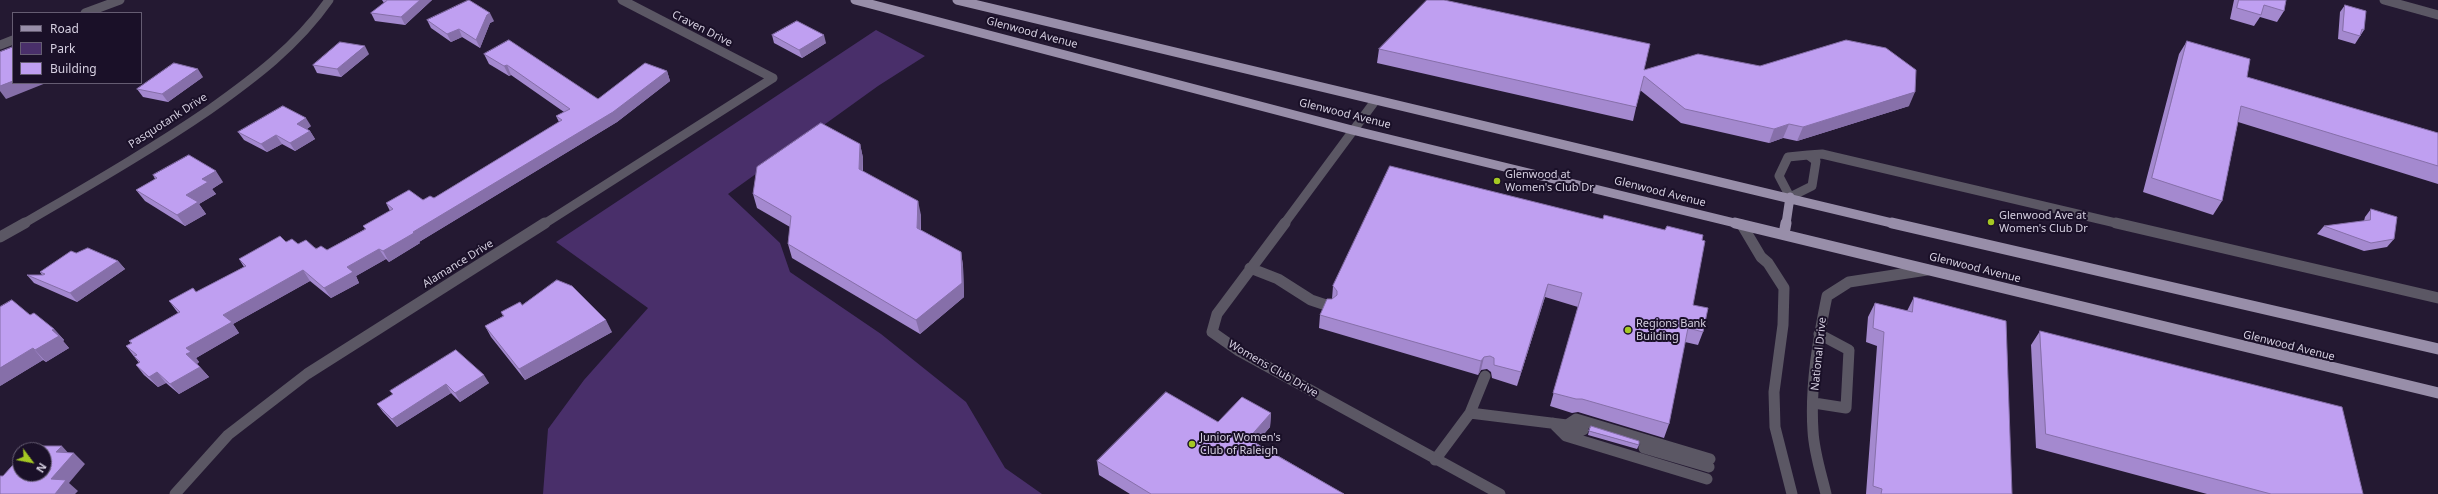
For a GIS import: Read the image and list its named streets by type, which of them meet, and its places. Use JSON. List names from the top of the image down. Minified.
{"streets":{"main road":["Glenwood Avenue"],"street":["Craven Drive","Pasquotank Drive","Alamance Drive","National Drive","Womens Club Drive"]},"crossings":[["Craven Drive","Alamance Drive"],["Glenwood Avenue","National Drive"],["Glenwood Avenue","Womens Club Drive"]],"places":["Glenwood at Women's Club Dr","Glenwood Ave at Women's Club Dr","Regions Bank Building","Junior Women's Club of Raleigh"],"legend":["Road","Park","Building"],"north":"bottom right"}
